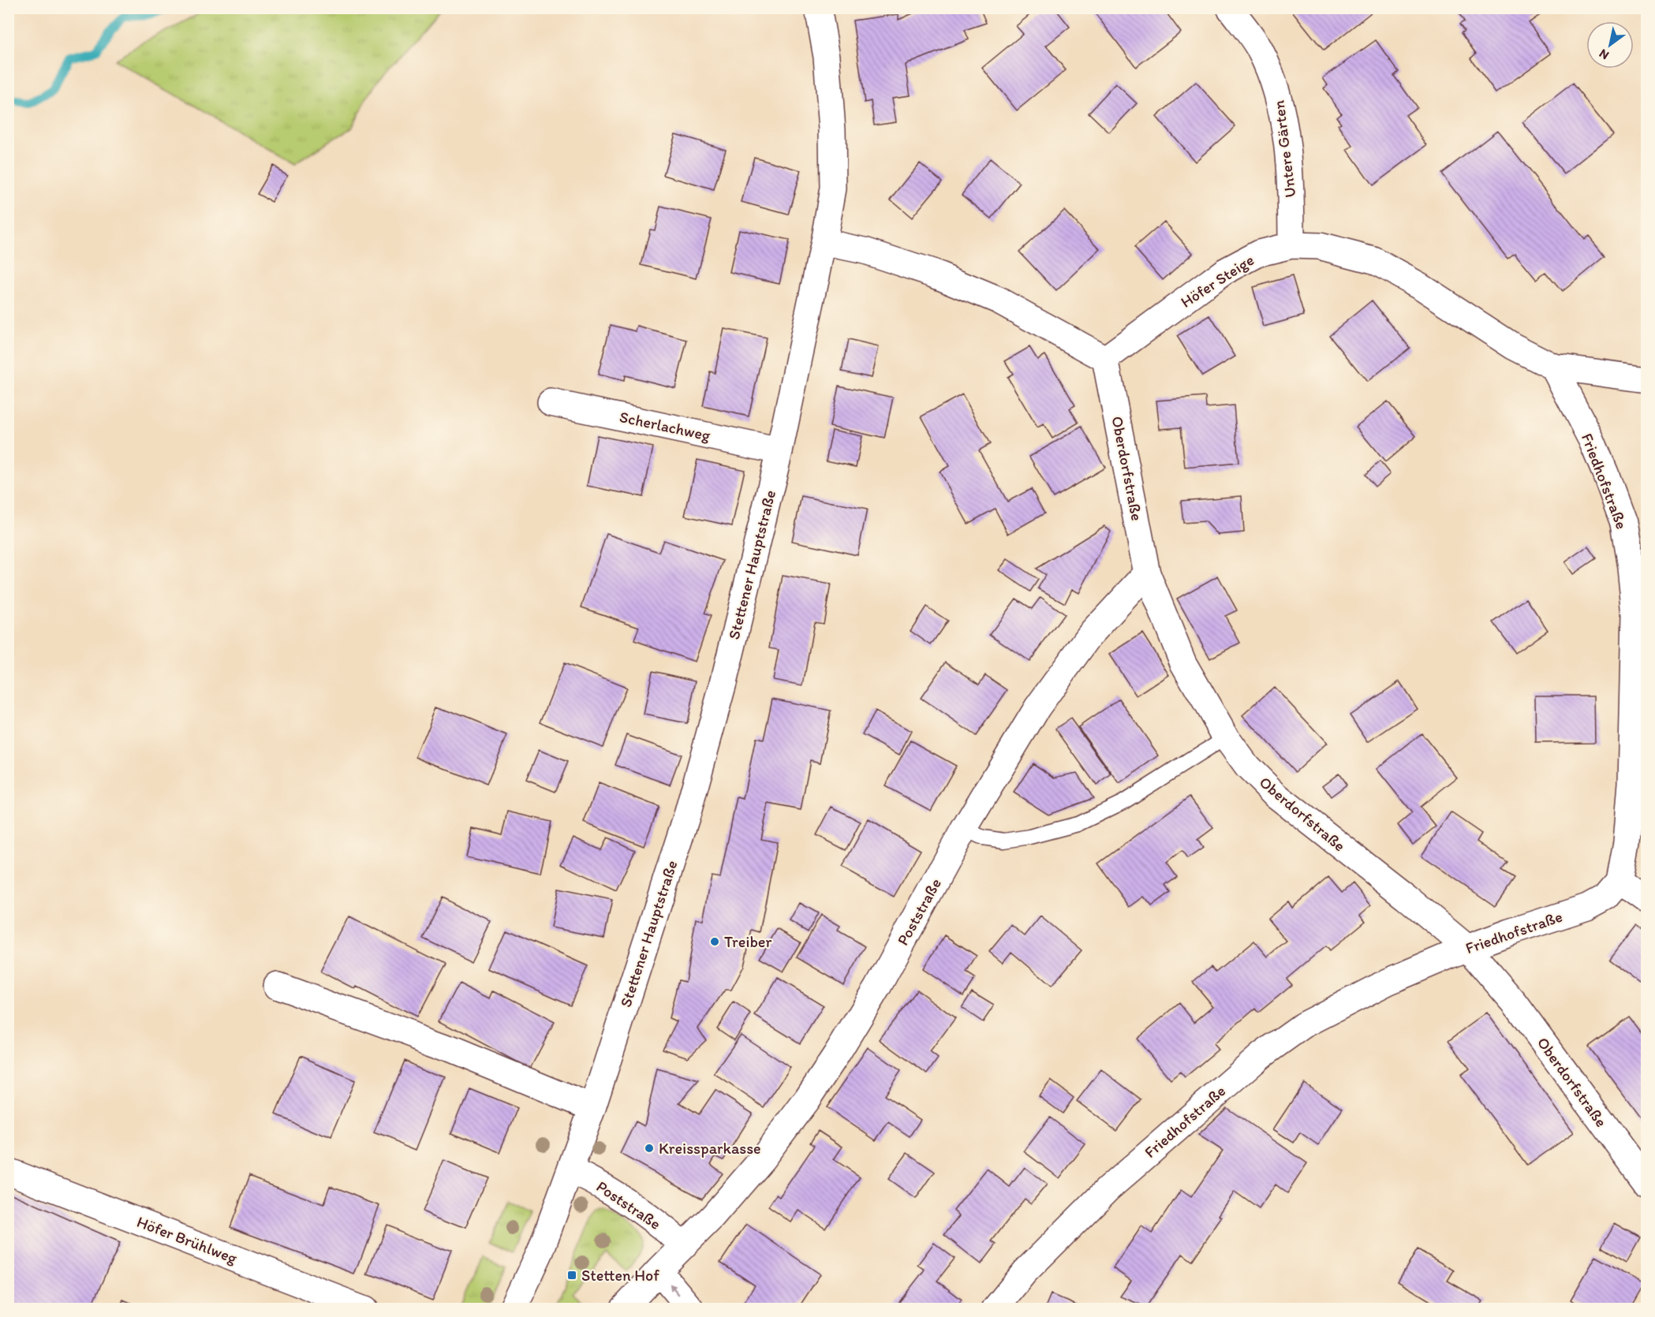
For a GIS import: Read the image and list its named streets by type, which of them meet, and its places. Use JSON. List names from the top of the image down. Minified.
{"streets":{"street":["Untere Gärten","Höfer Steige","Scherlachweg","Oberdorfstraße","Friedhofstraße","Stettener Hauptstraße","Poststraße","Höfer Brühlweg"]},"crossings":[["Untere Gärten","Höfer Steige"],["Höfer Steige","Oberdorfstraße"],["Höfer Steige","Friedhofstraße"],["Scherlachweg","Stettener Hauptstraße"],["Oberdorfstraße","Friedhofstraße"],["Oberdorfstraße","Poststraße"],["Stettener Hauptstraße","Poststraße"]],"places":{"other":["Treiber","Kreissparkasse"],"transit":["Stetten Hof"]},"north":"bottom left"}
